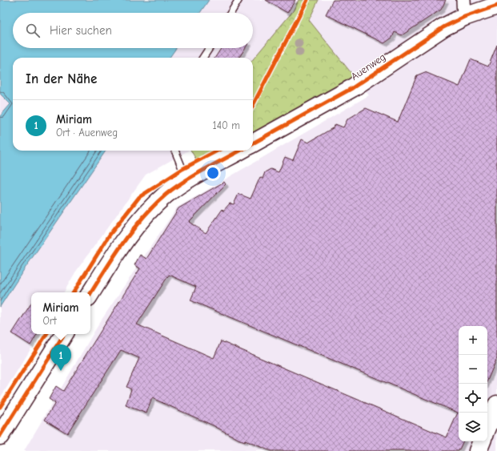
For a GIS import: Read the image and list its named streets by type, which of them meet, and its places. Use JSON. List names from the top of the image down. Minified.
{"streets":{"street":["Auenweg"]},"page":{"search":"Hier suchen","heading":"In der Nähe","list":[{"mark":"1","name":"Miriam","note":"Ort · Auenweg","value":"140 m"}],"popup":["Miriam","Ort"],"map_buttons":["+","−"],"pins":"1"}}
